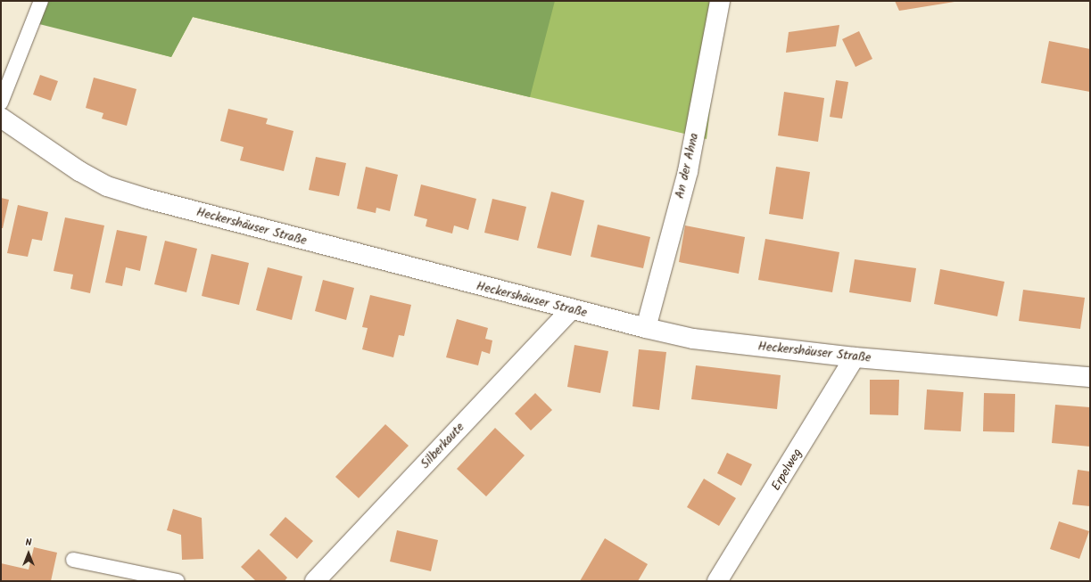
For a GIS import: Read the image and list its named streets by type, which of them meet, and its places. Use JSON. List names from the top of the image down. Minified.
{"streets":{"street":["An der Ahna","Heckershäuser Straße","Silberkaute","Erpelweg"]},"crossings":[["An der Ahna","Heckershäuser Straße"],["Heckershäuser Straße","Silberkaute"],["Heckershäuser Straße","Erpelweg"]],"north":"top"}
